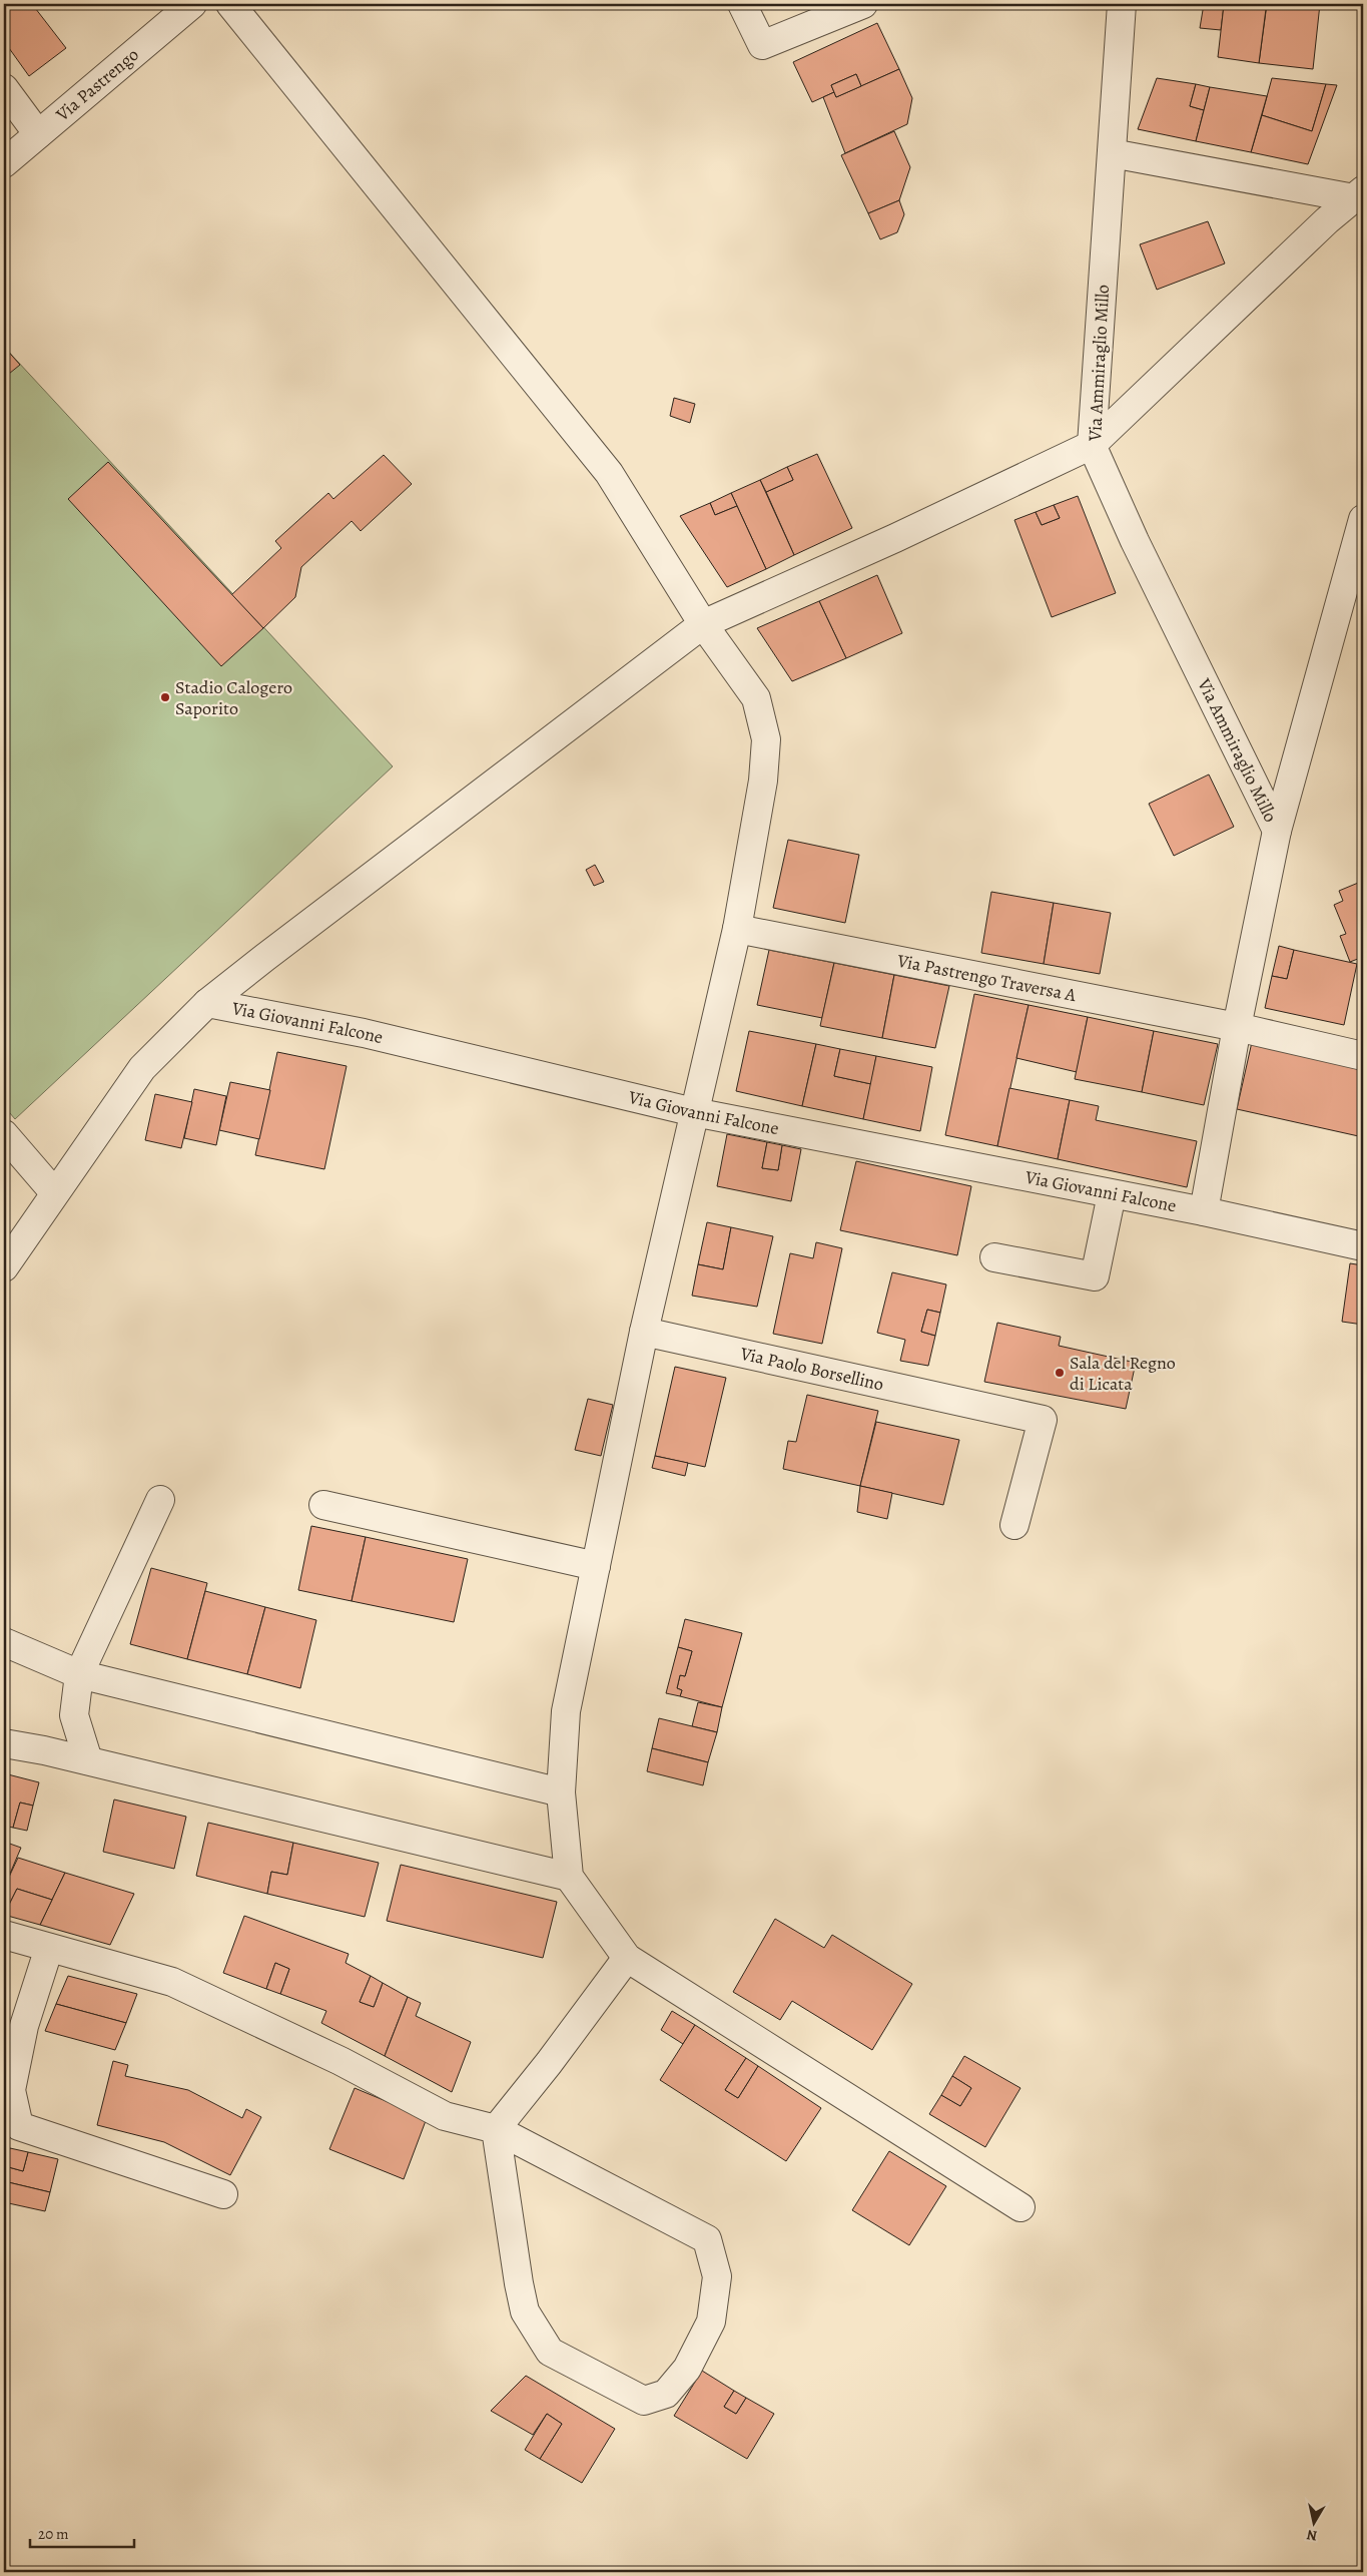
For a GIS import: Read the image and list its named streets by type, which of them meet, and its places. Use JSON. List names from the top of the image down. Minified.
{"streets":{"street":["Via Pastrengo","Via Ammiraglio Millo","Via Pastrengo Traversa A","Via Giovanni Falcone","Via Paolo Borsellino"]},"places":["Stadio Calogero Saporito","Sala del Regno di Licata"],"scale_bar":"20 m","north":"bottom"}
